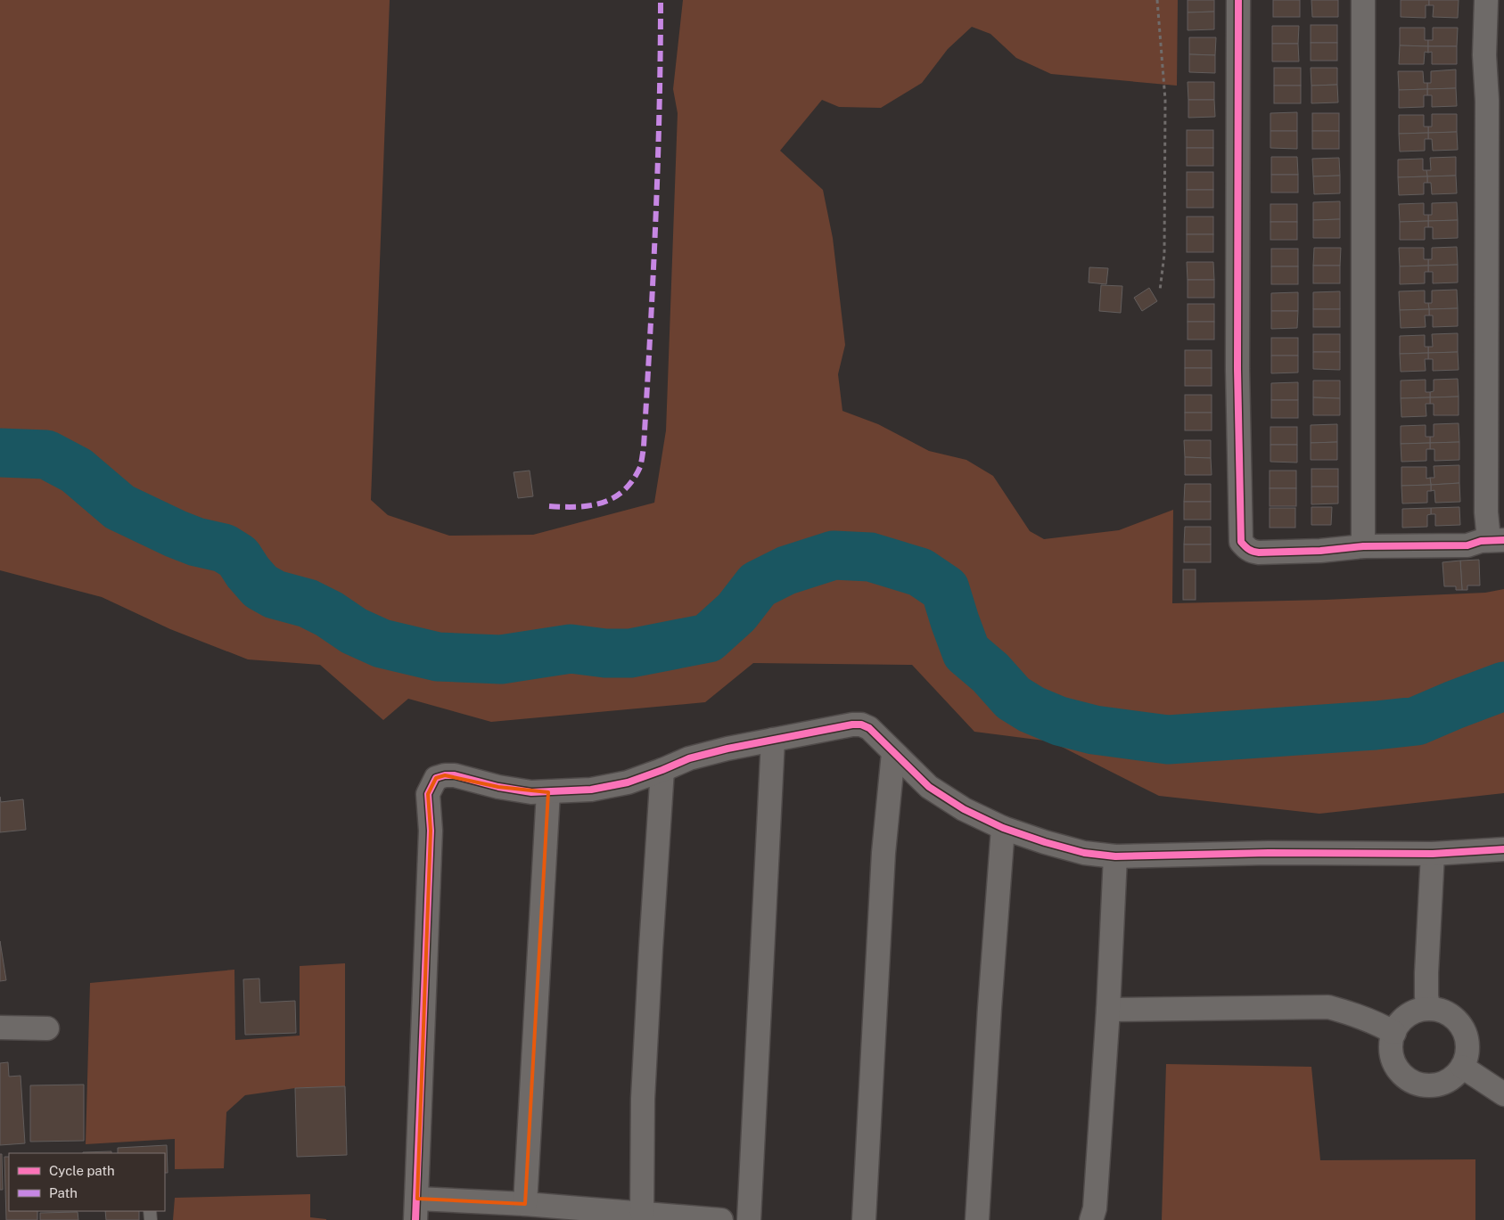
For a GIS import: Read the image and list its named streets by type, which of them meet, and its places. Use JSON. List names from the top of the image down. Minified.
{"legend":["Cycle path","Path"]}
